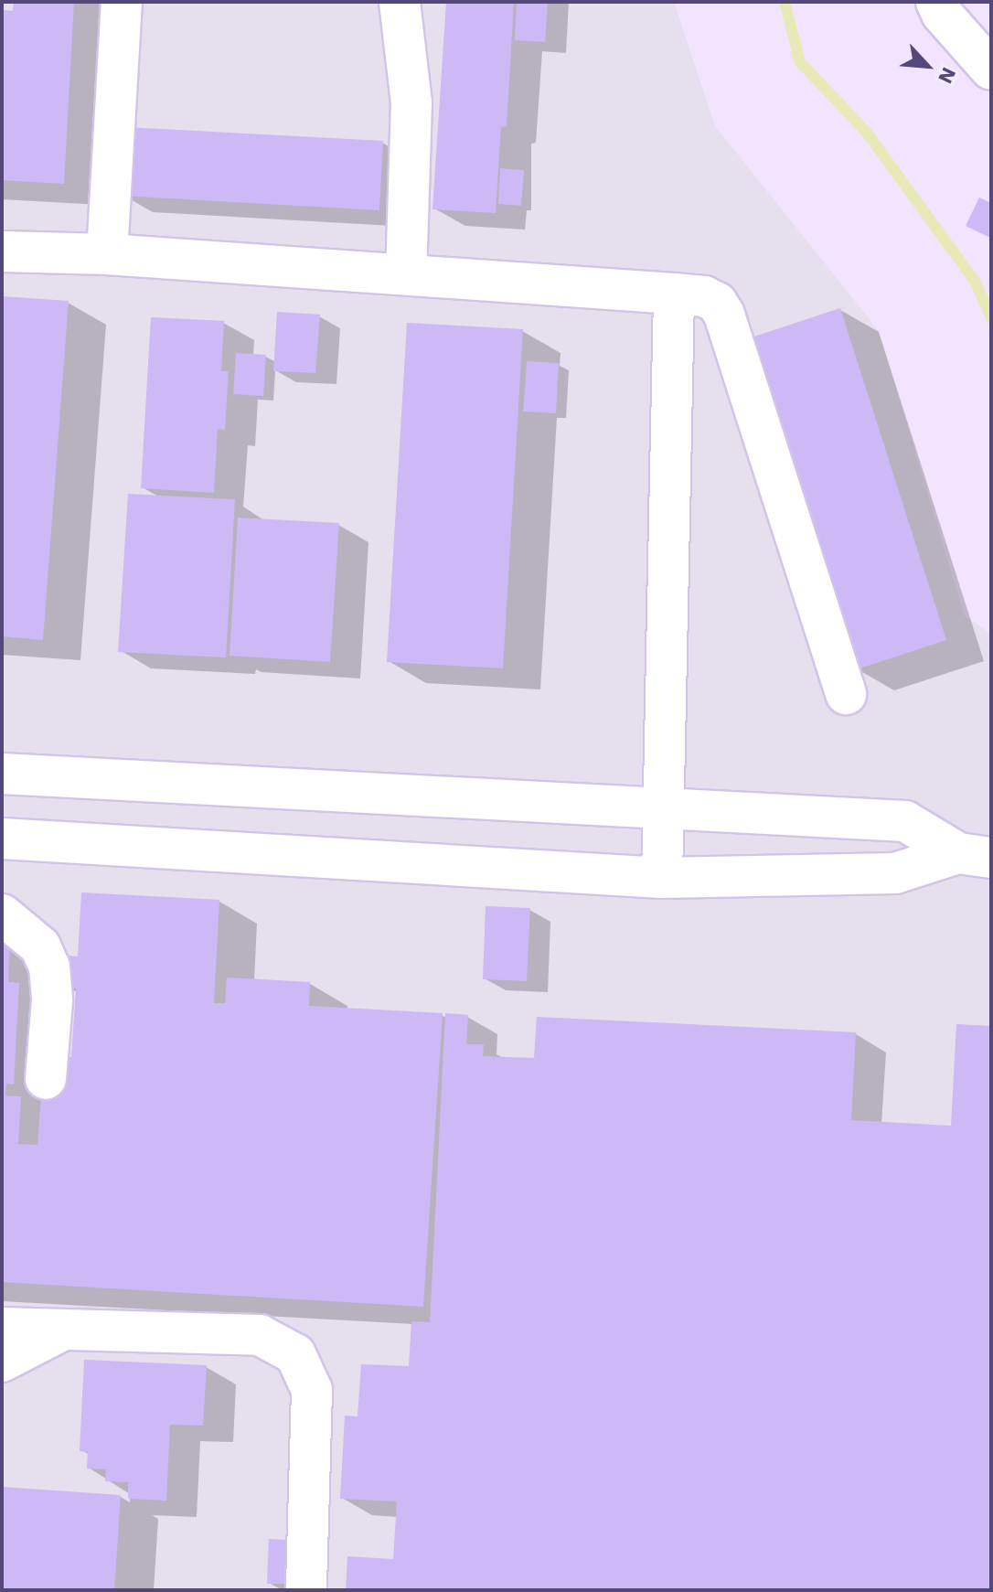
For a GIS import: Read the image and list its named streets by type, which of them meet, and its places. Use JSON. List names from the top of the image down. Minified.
{"north":"bottom right"}
